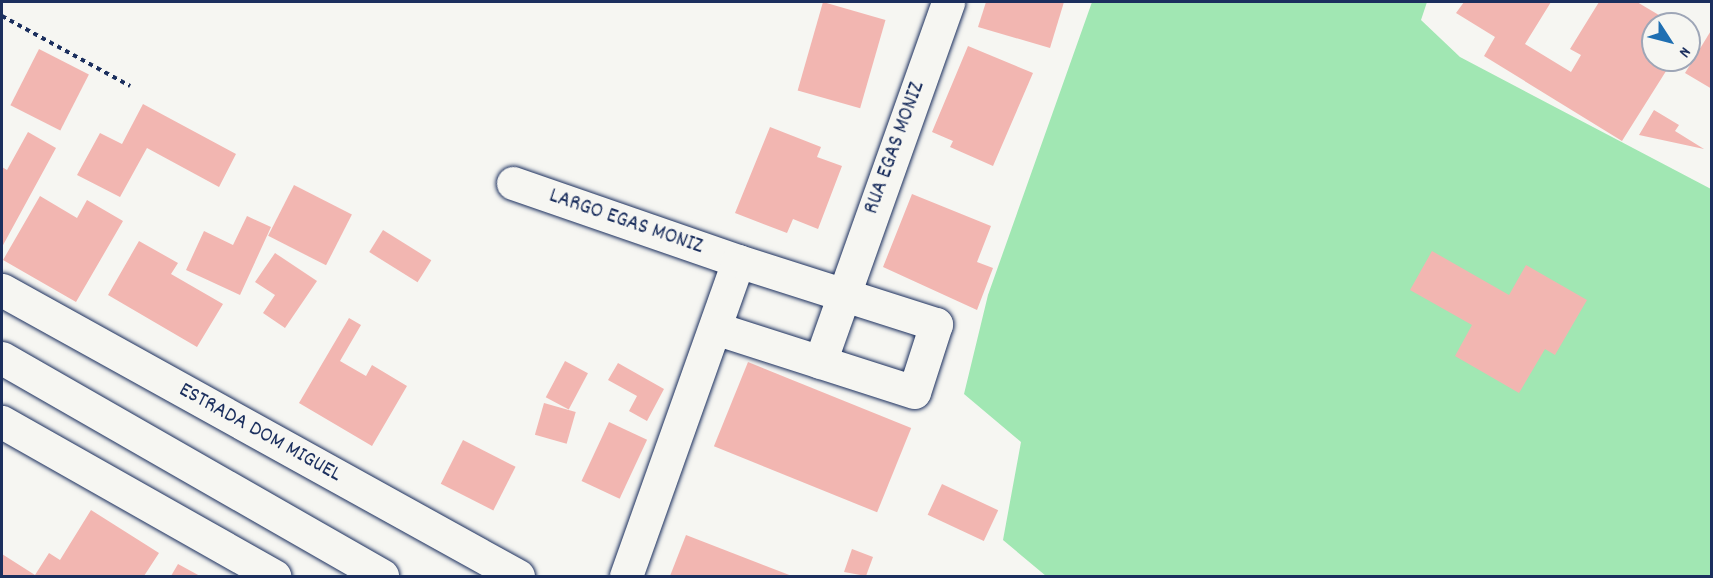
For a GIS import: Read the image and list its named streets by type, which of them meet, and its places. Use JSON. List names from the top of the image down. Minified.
{"streets":{"street":["RUA EGAS MONIZ","LARGO EGAS MONIZ","ESTRADA DOM MIGUEL"]},"north":"bottom right"}
